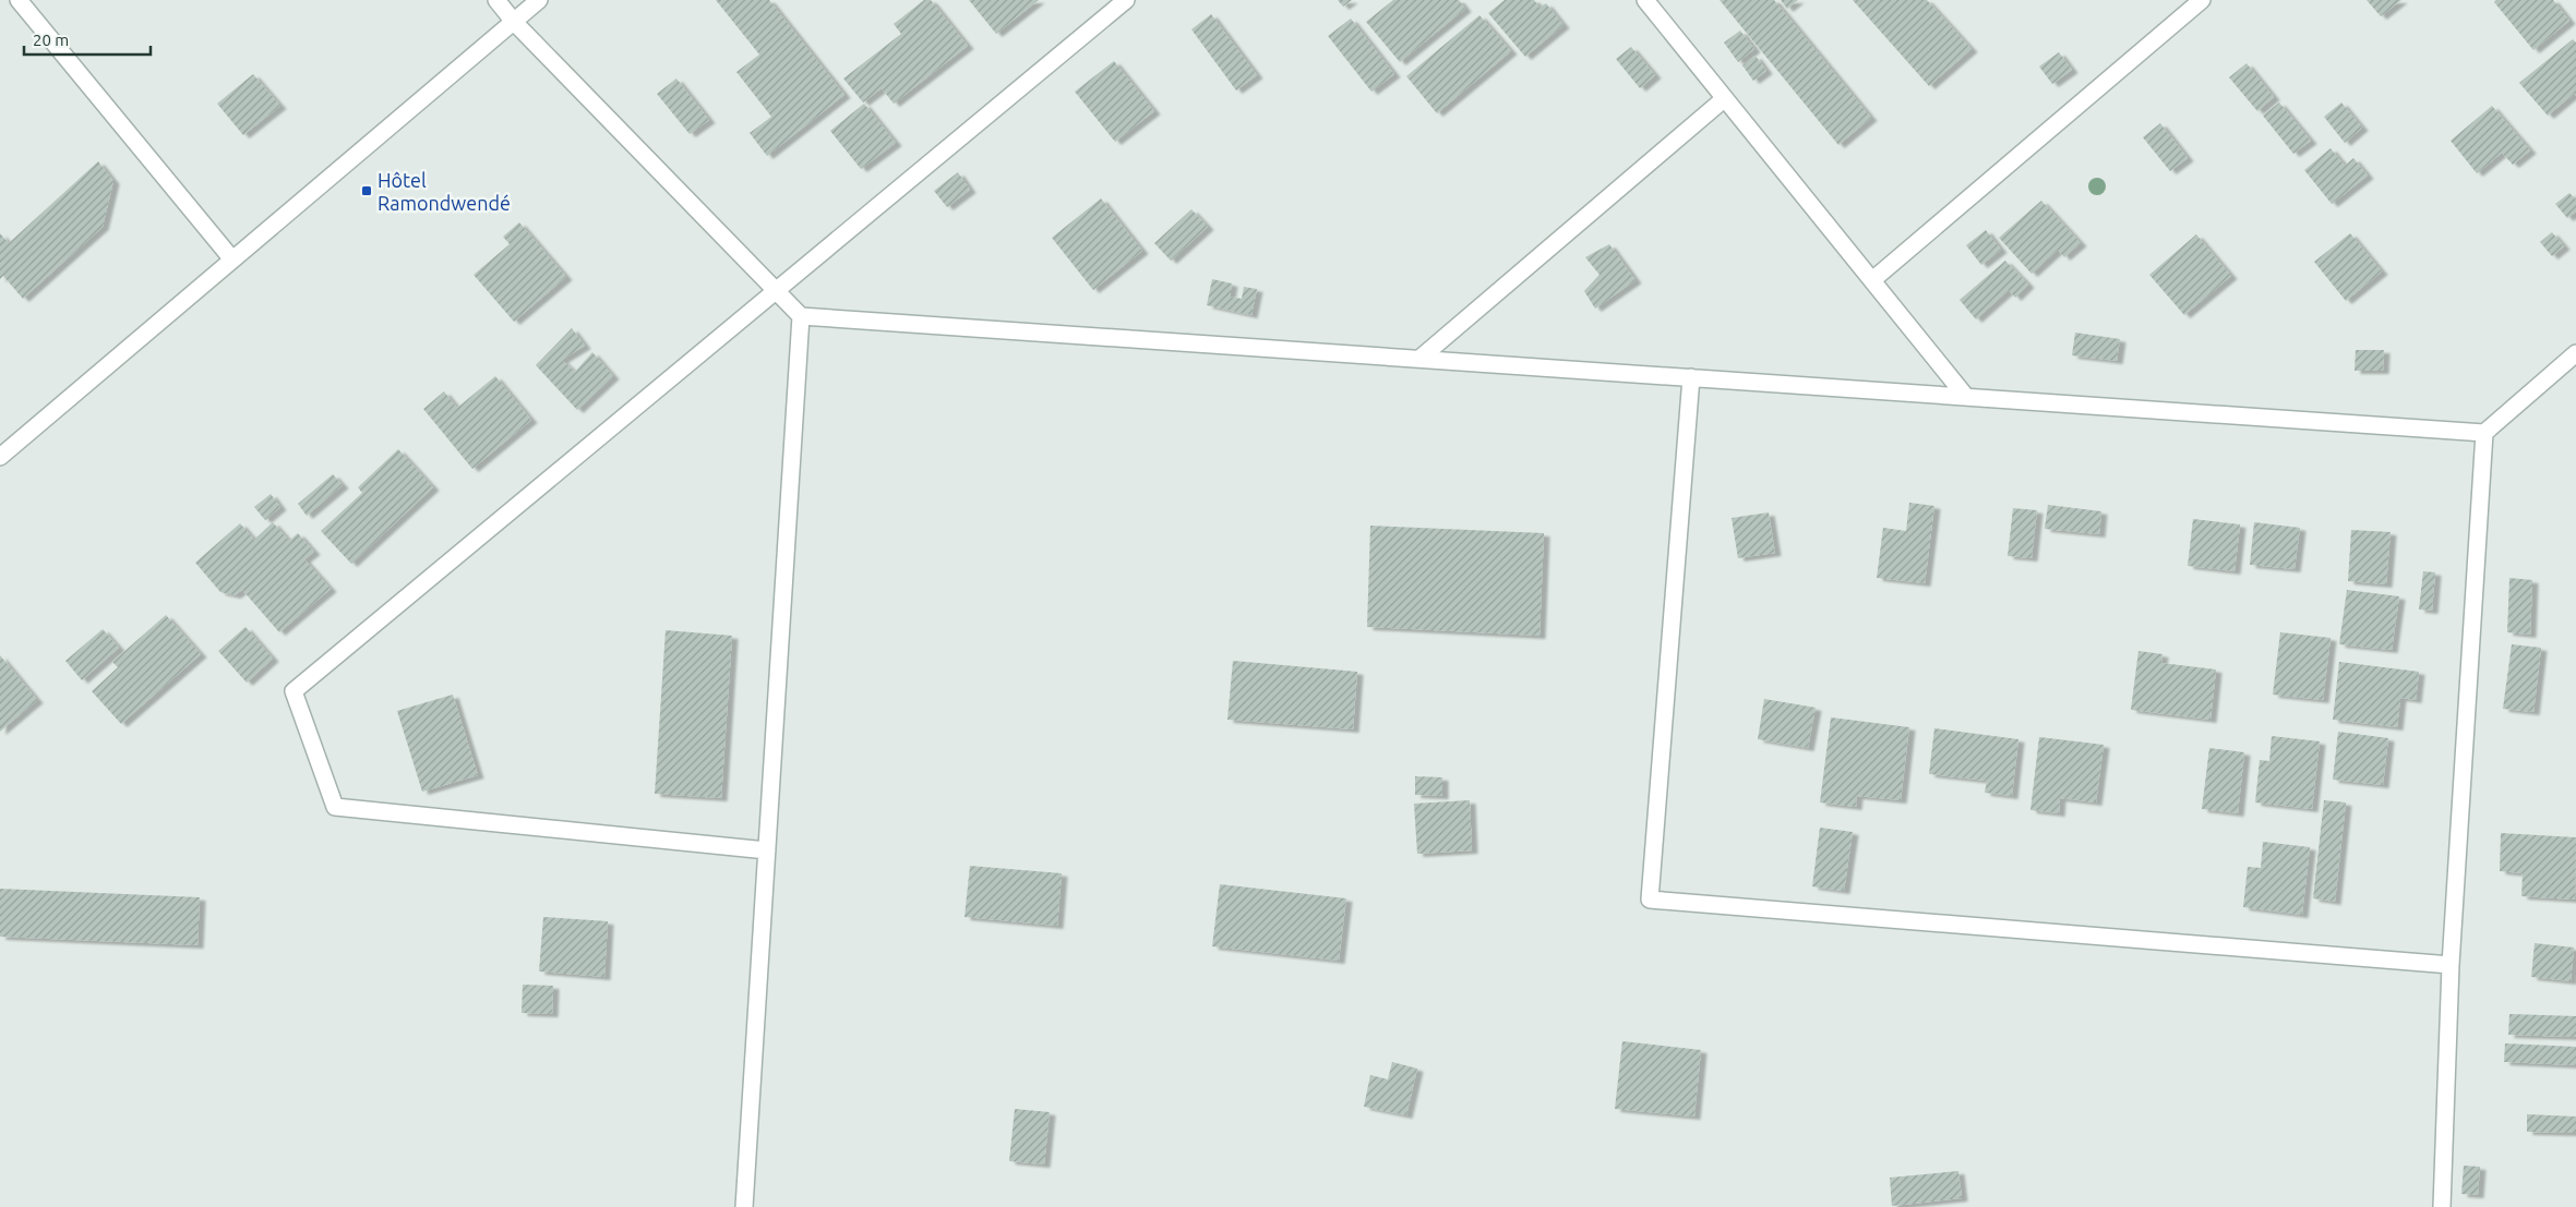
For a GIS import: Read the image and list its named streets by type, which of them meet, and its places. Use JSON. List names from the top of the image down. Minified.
{"places":{"transit":["Hôtel Ramondwendé"]},"scale_bar":"20 m"}
